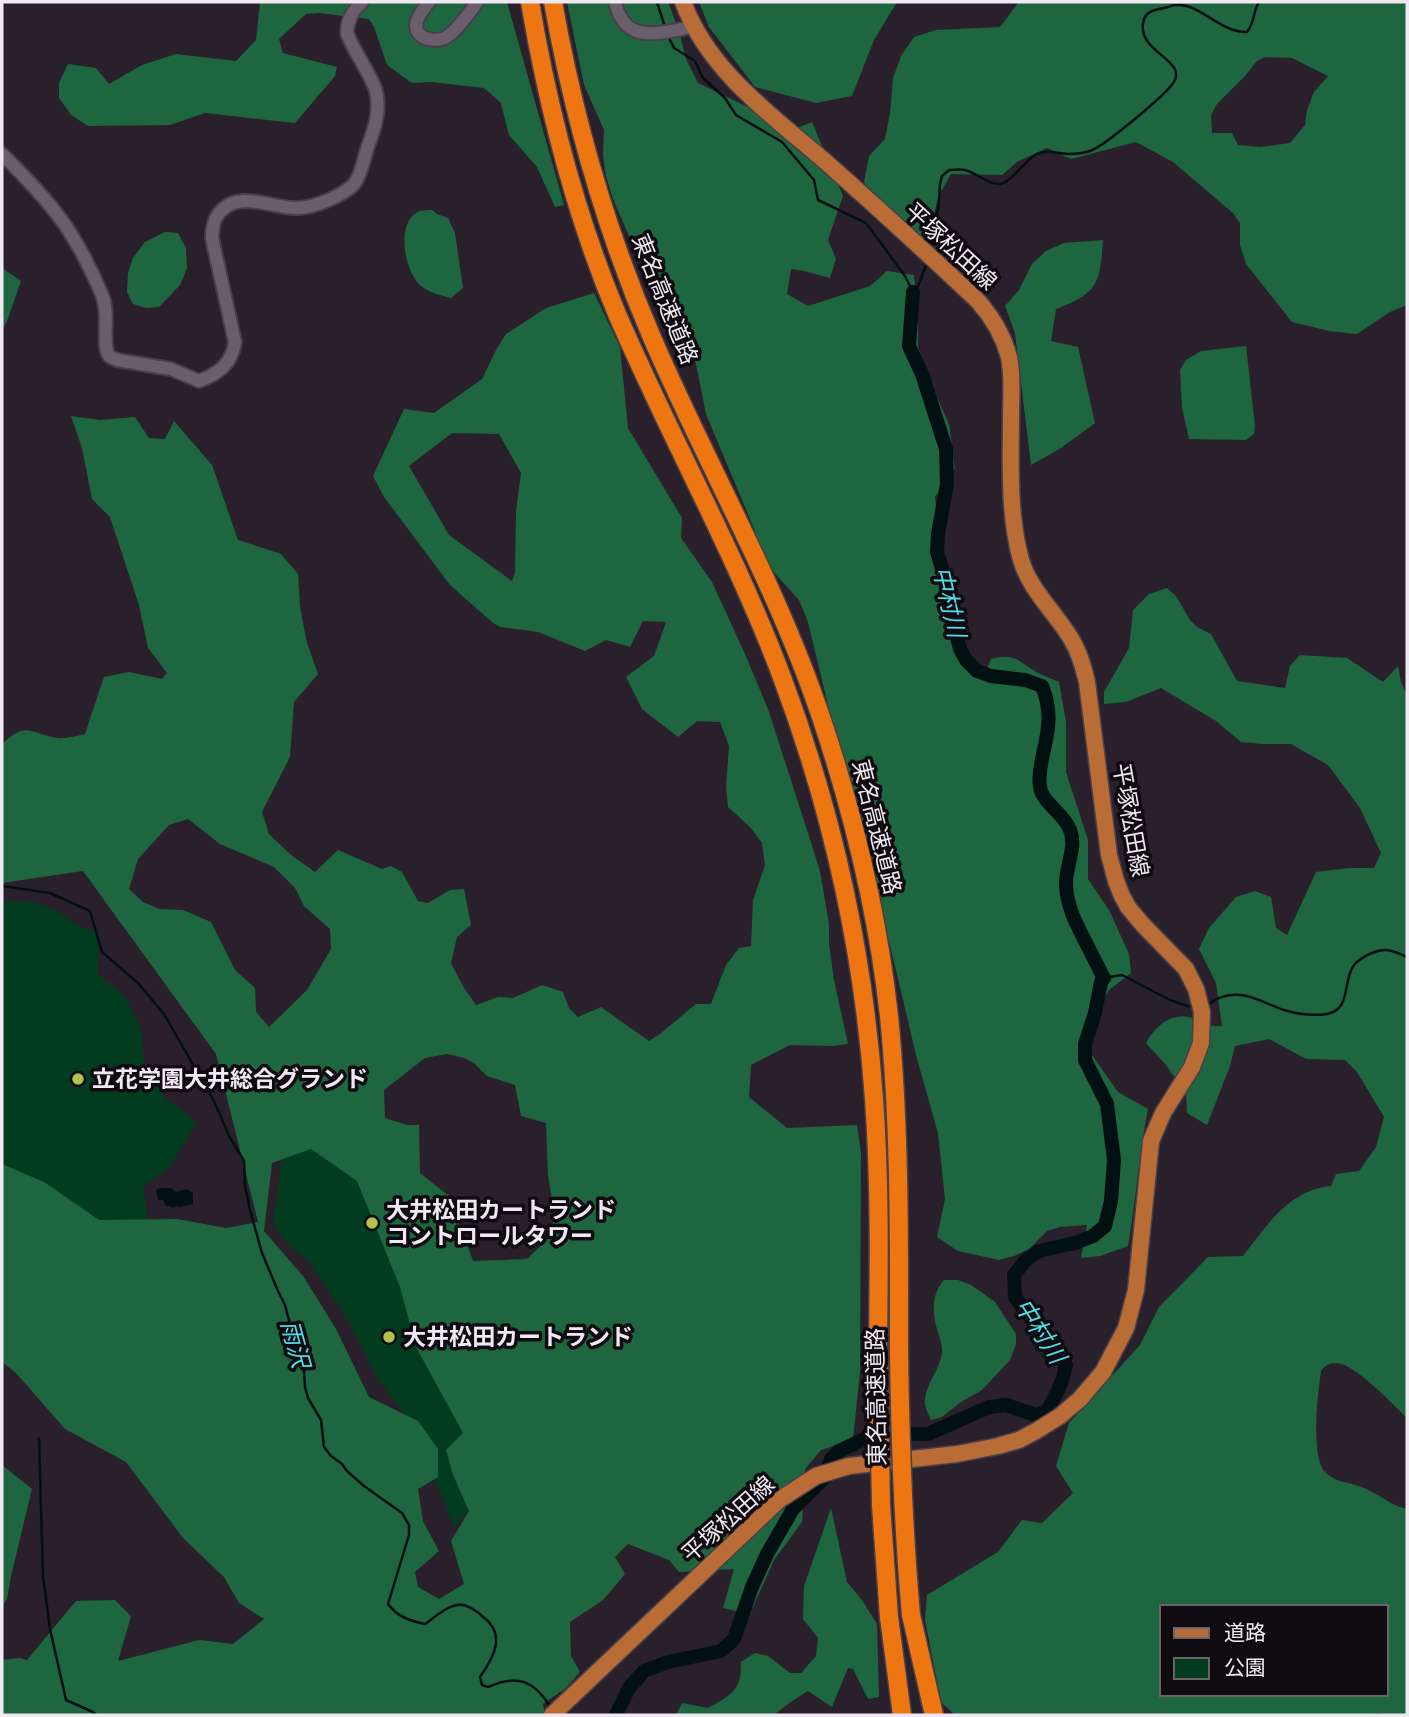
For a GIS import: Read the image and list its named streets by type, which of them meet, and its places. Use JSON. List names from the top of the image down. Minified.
{"streets":{"highway":["東名高速道路"],"main road":["平塚松田線"]},"water":["中村川","雨沢"],"places":["立花学園大井総合グランド","大井松田カートランド コントロールタワー","大井松田カートランド"],"legend":["道路","公園"]}
